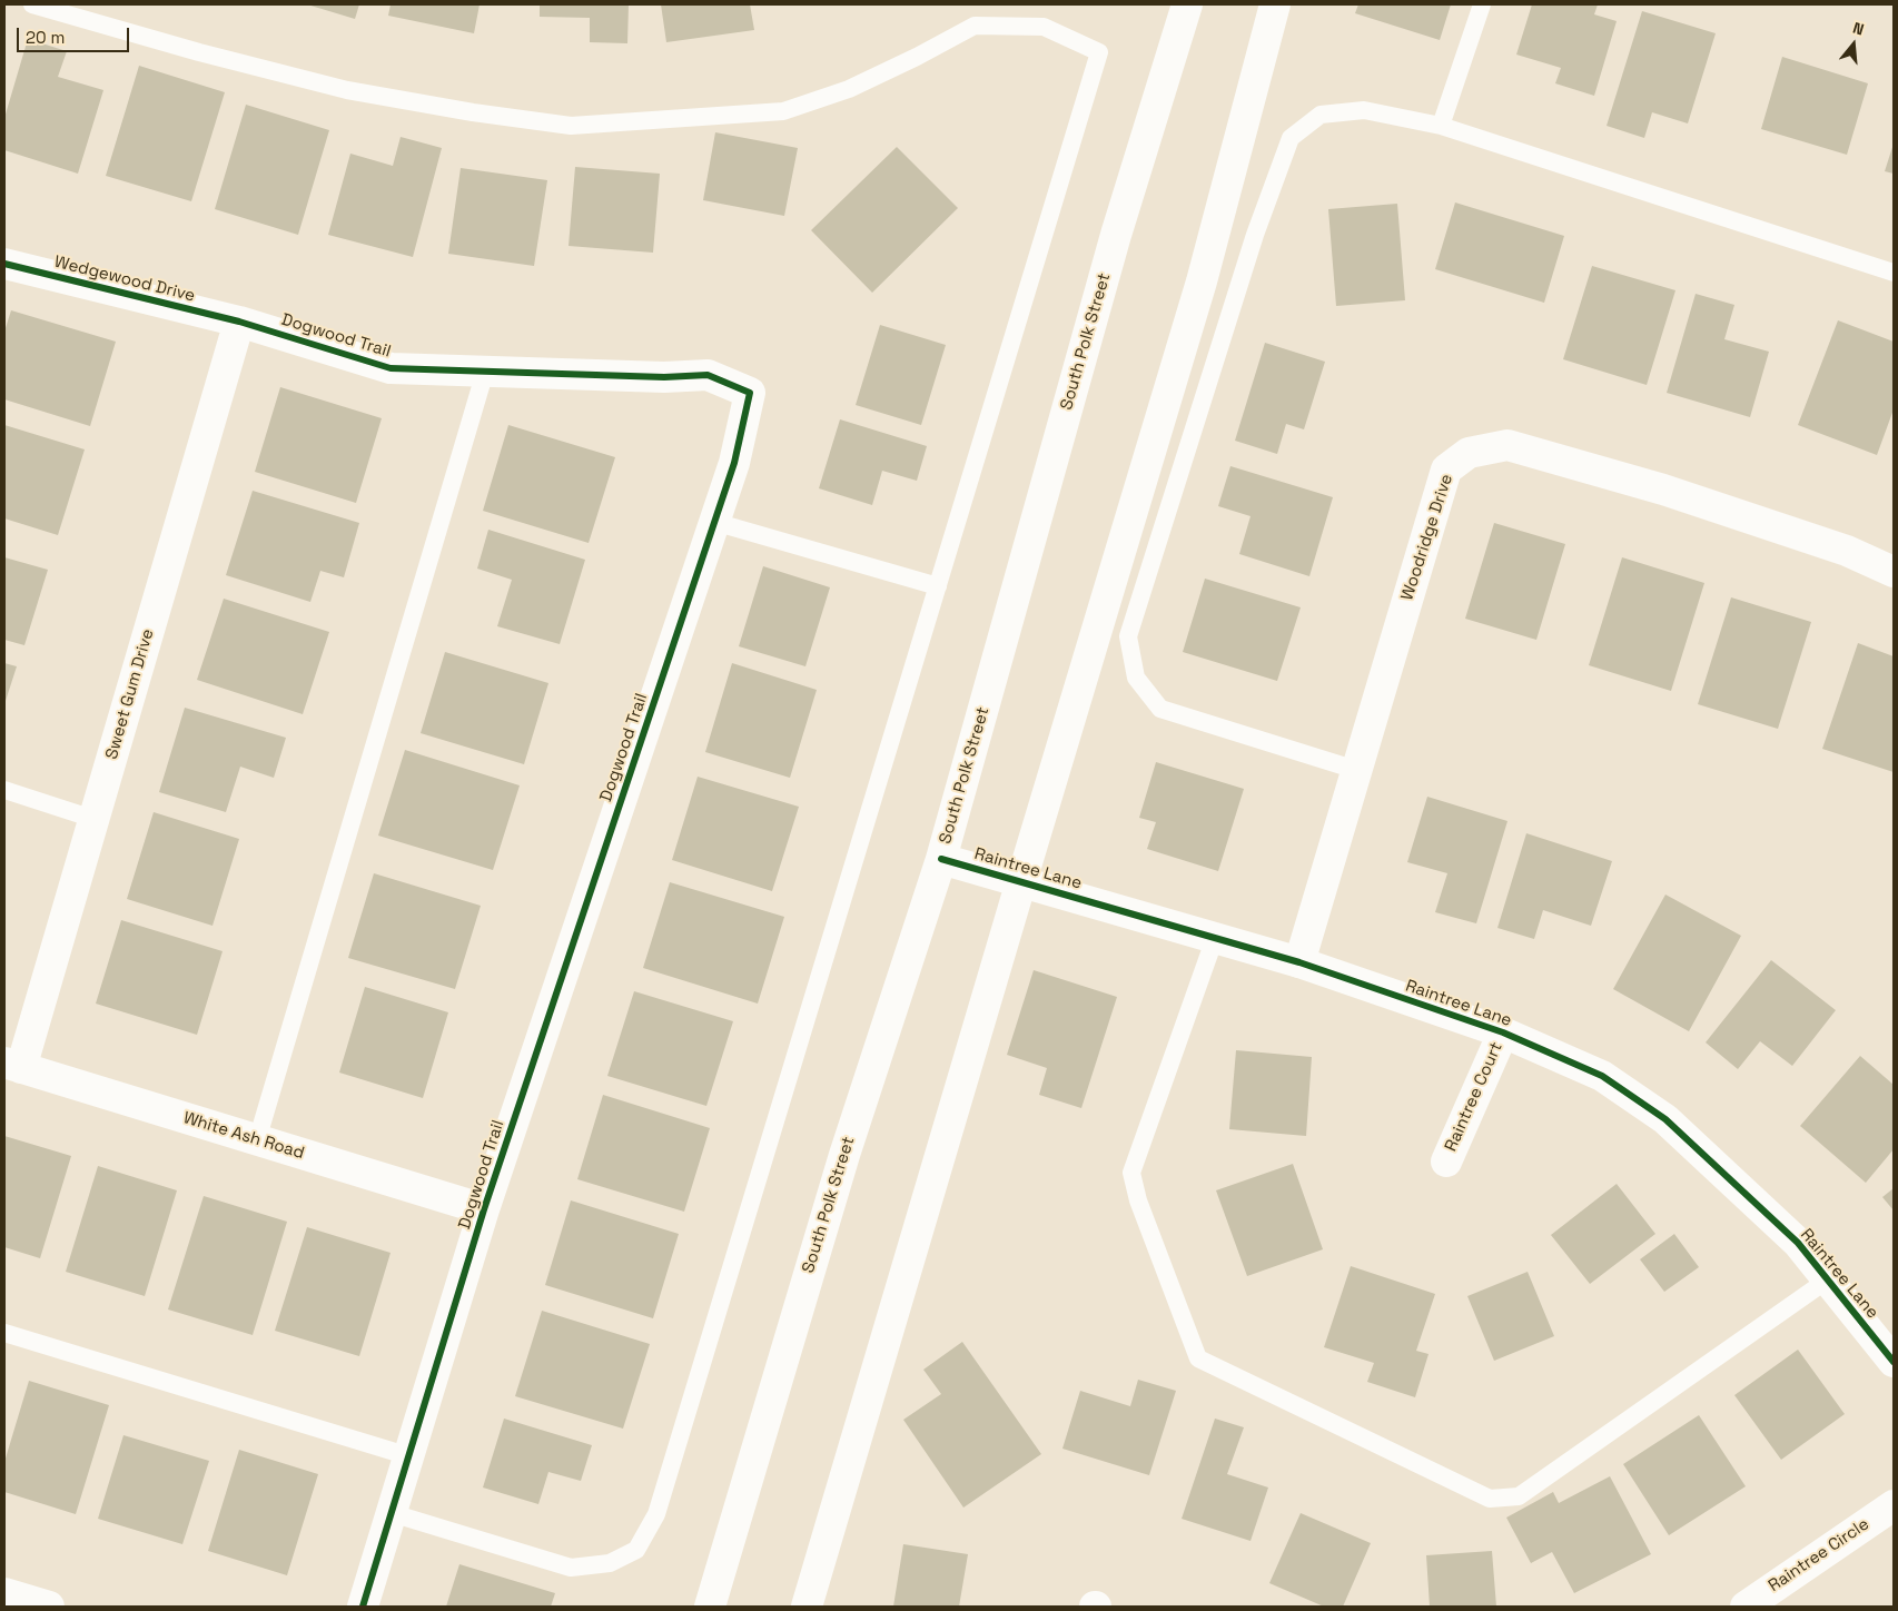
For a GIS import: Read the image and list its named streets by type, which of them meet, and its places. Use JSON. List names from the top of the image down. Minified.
{"streets":{"street":["Wedgewood Drive","Dogwood Trail","South Polk Street","Woodridge Drive","Sweet Gum Drive","Raintree Lane","Raintree Court","White Ash Road","Raintree Circle"]},"crossings":[["Wedgewood Drive","Dogwood Trail"],["Wedgewood Drive","Sweet Gum Drive"],["Dogwood Trail","Sweet Gum Drive"],["Dogwood Trail","White Ash Road"],["South Polk Street","Raintree Lane"],["Woodridge Drive","Raintree Lane"],["Sweet Gum Drive","White Ash Road"],["Raintree Lane","Raintree Court"]],"scale_bar":"20 m","north":"top"}
